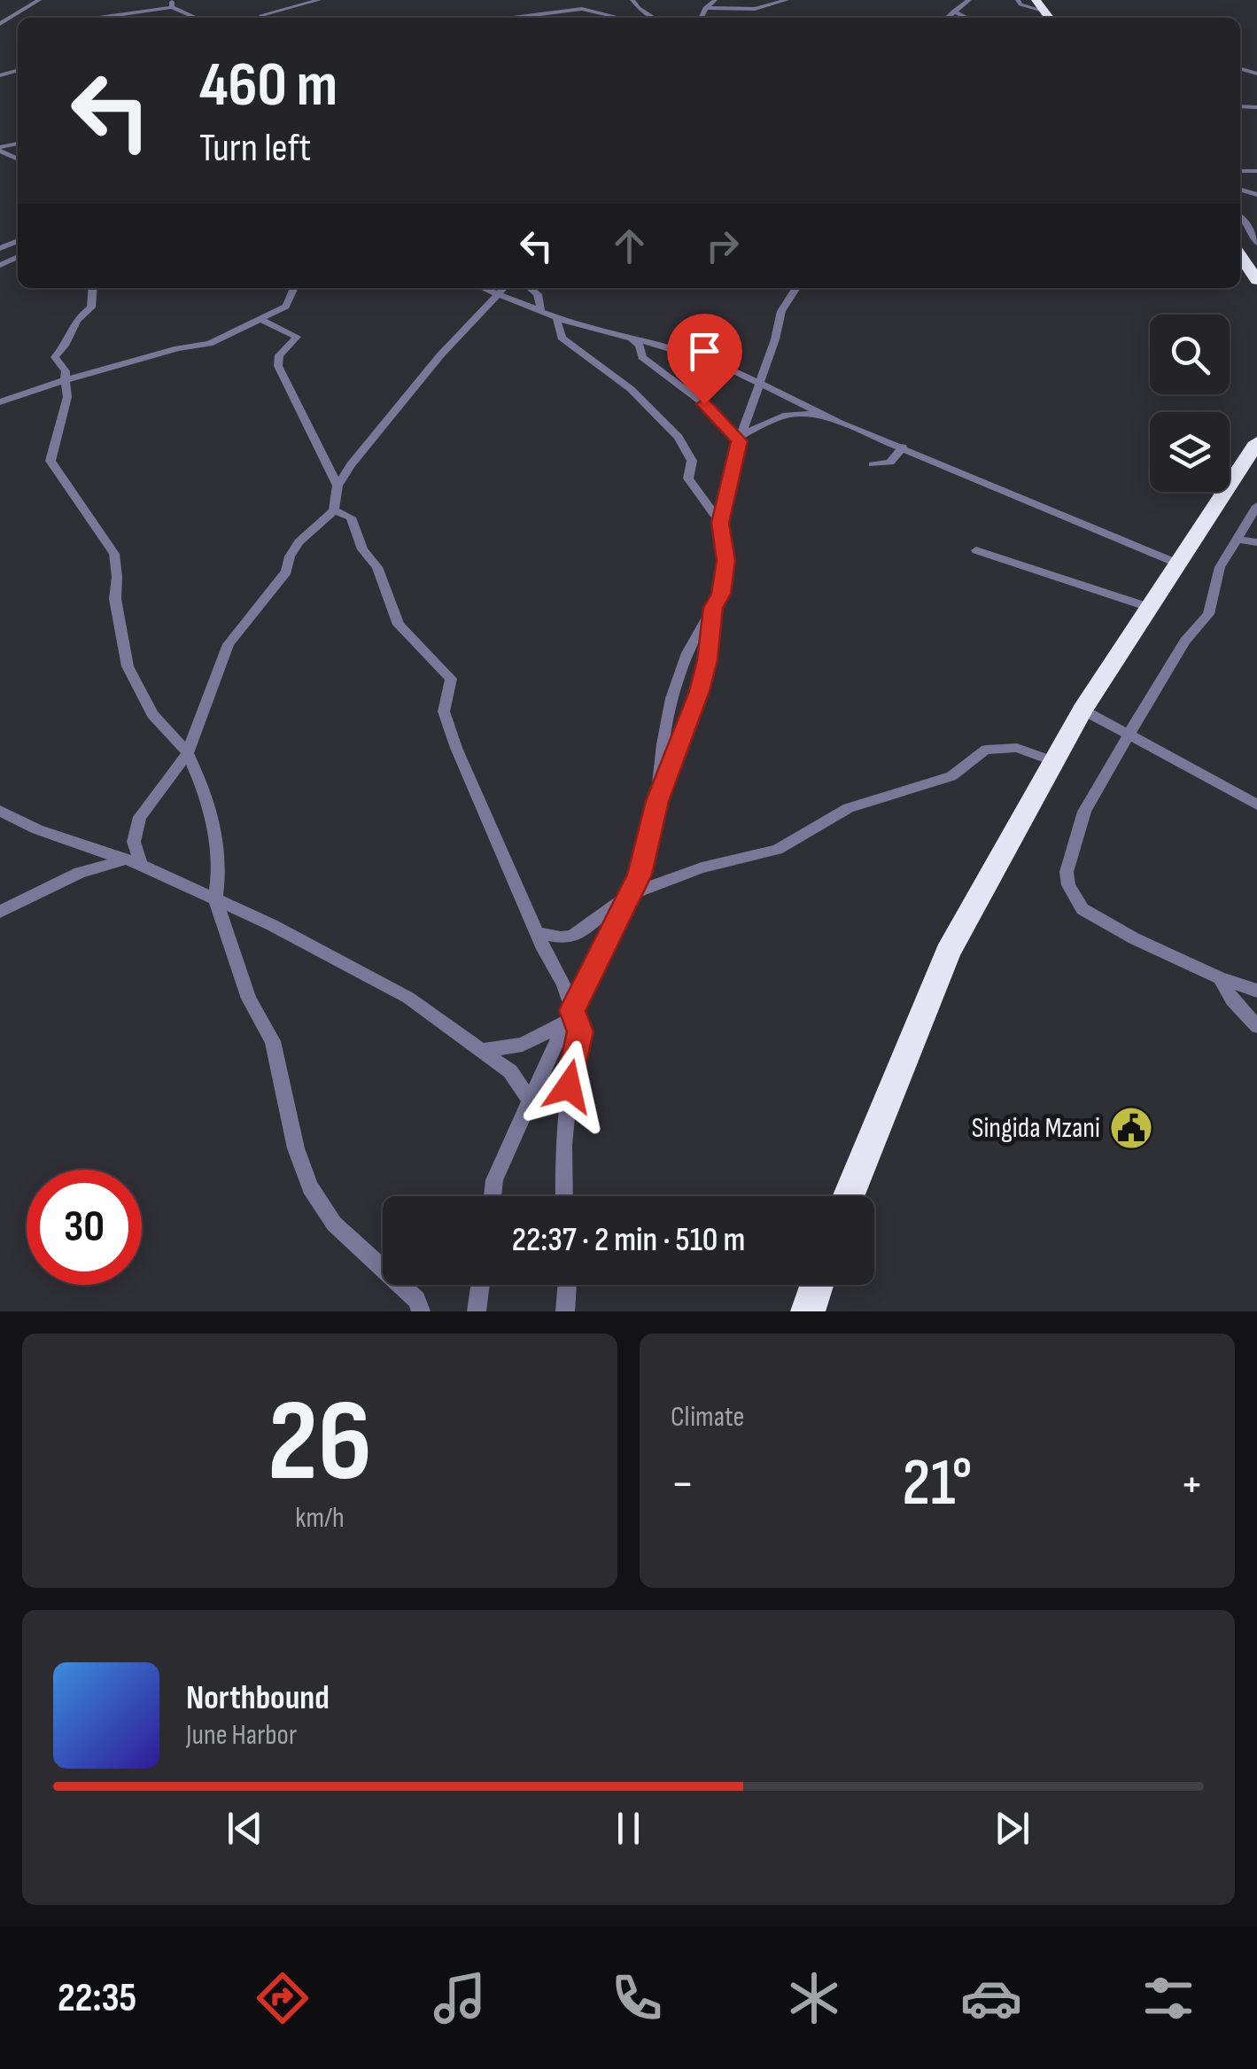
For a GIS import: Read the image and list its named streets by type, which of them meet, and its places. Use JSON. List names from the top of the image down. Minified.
{"places":{"public building":["Singida Mzani"]},"page":{"turn":["460 m","Turn left"],"limit":"30","trip":"22:37 · 2 min · 510 m","tile":[["26","km/h"],"Climate"],"heat":["−","21°","+"],"song":["Northbound","June Harbor"],"tabs":"22:35"}}
